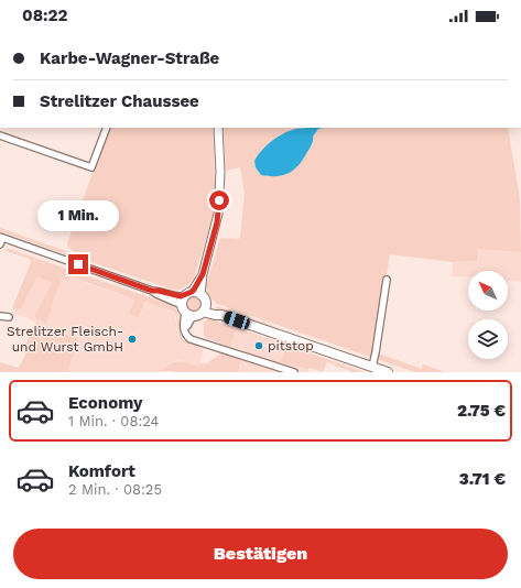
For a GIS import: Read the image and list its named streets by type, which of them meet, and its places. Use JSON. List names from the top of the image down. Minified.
{"places":["Strelitzer Fleisch- und Wurst GmbH","pitstop"],"north":"top left","page":{"status":"08:22","banner":["Karbe-Wagner-Straße","Strelitzer Chaussee"],"bubble":"1 Min.","list":[{"name":"Economy","note":"1 Min. · 08:24","value":"2.75 €"},{"name":"Komfort","note":"2 Min. · 08:25","value":"3.71 €"}],"buttons":"Bestätigen"}}
